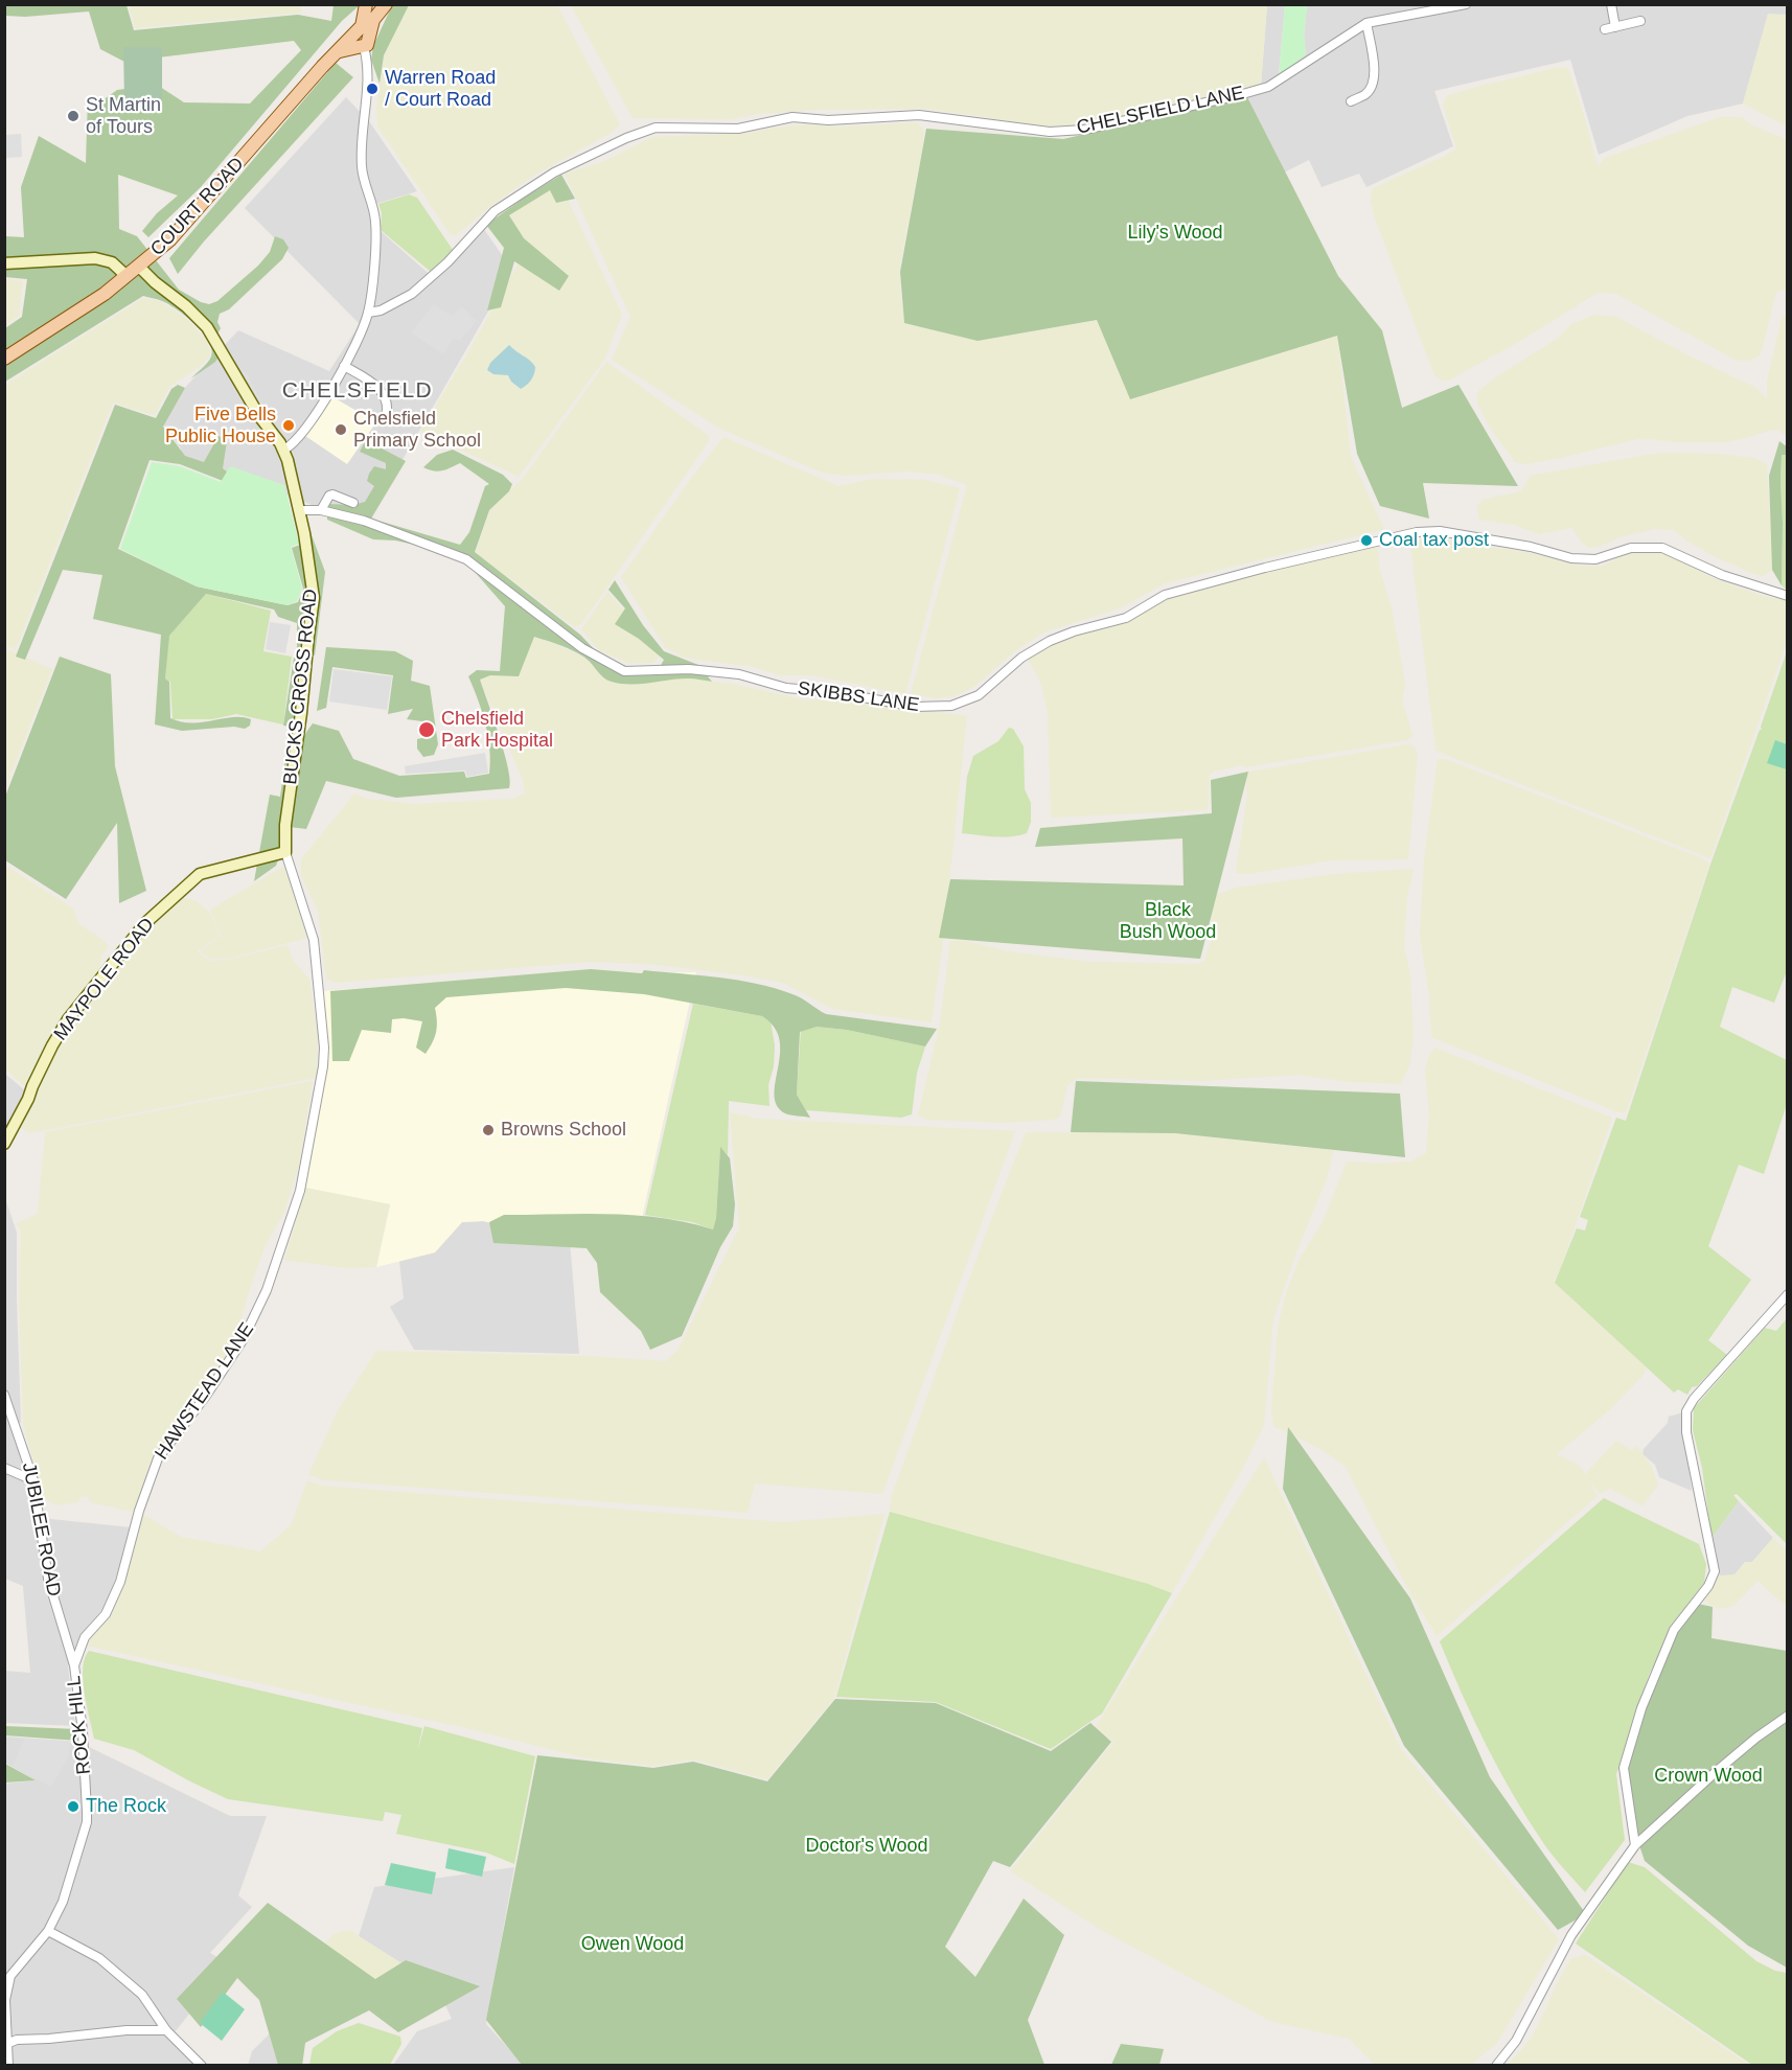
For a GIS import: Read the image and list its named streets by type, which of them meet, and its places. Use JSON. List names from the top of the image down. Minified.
{"streets":{"main road":["COURT ROAD"],"street":["CHELSFIELD LANE","BUCKS CROSS ROAD","SKIBBS LANE","MAYPOLE ROAD","HAWSTEAD LANE","JUBILEE ROAD","ROCK HILL"]},"crossings":[["BUCKS CROSS ROAD","SKIBBS LANE"],["BUCKS CROSS ROAD","MAYPOLE ROAD"],["BUCKS CROSS ROAD","HAWSTEAD LANE"],["MAYPOLE ROAD","HAWSTEAD LANE"],["HAWSTEAD LANE","JUBILEE ROAD"],["HAWSTEAD LANE","ROCK HILL"],["JUBILEE ROAD","ROCK HILL"]],"districts":["CHELSFIELD"],"parks":["Lily's Wood","Black Bush Wood","Crown Wood","Doctor's Wood","Owen Wood"],"places":["Warren Road / Court Road","St Martin of Tours","Five Bells Public House","Chelsfield Primary School","Coal tax post","Chelsfield Park Hospital","Browns School","The Rock"]}
